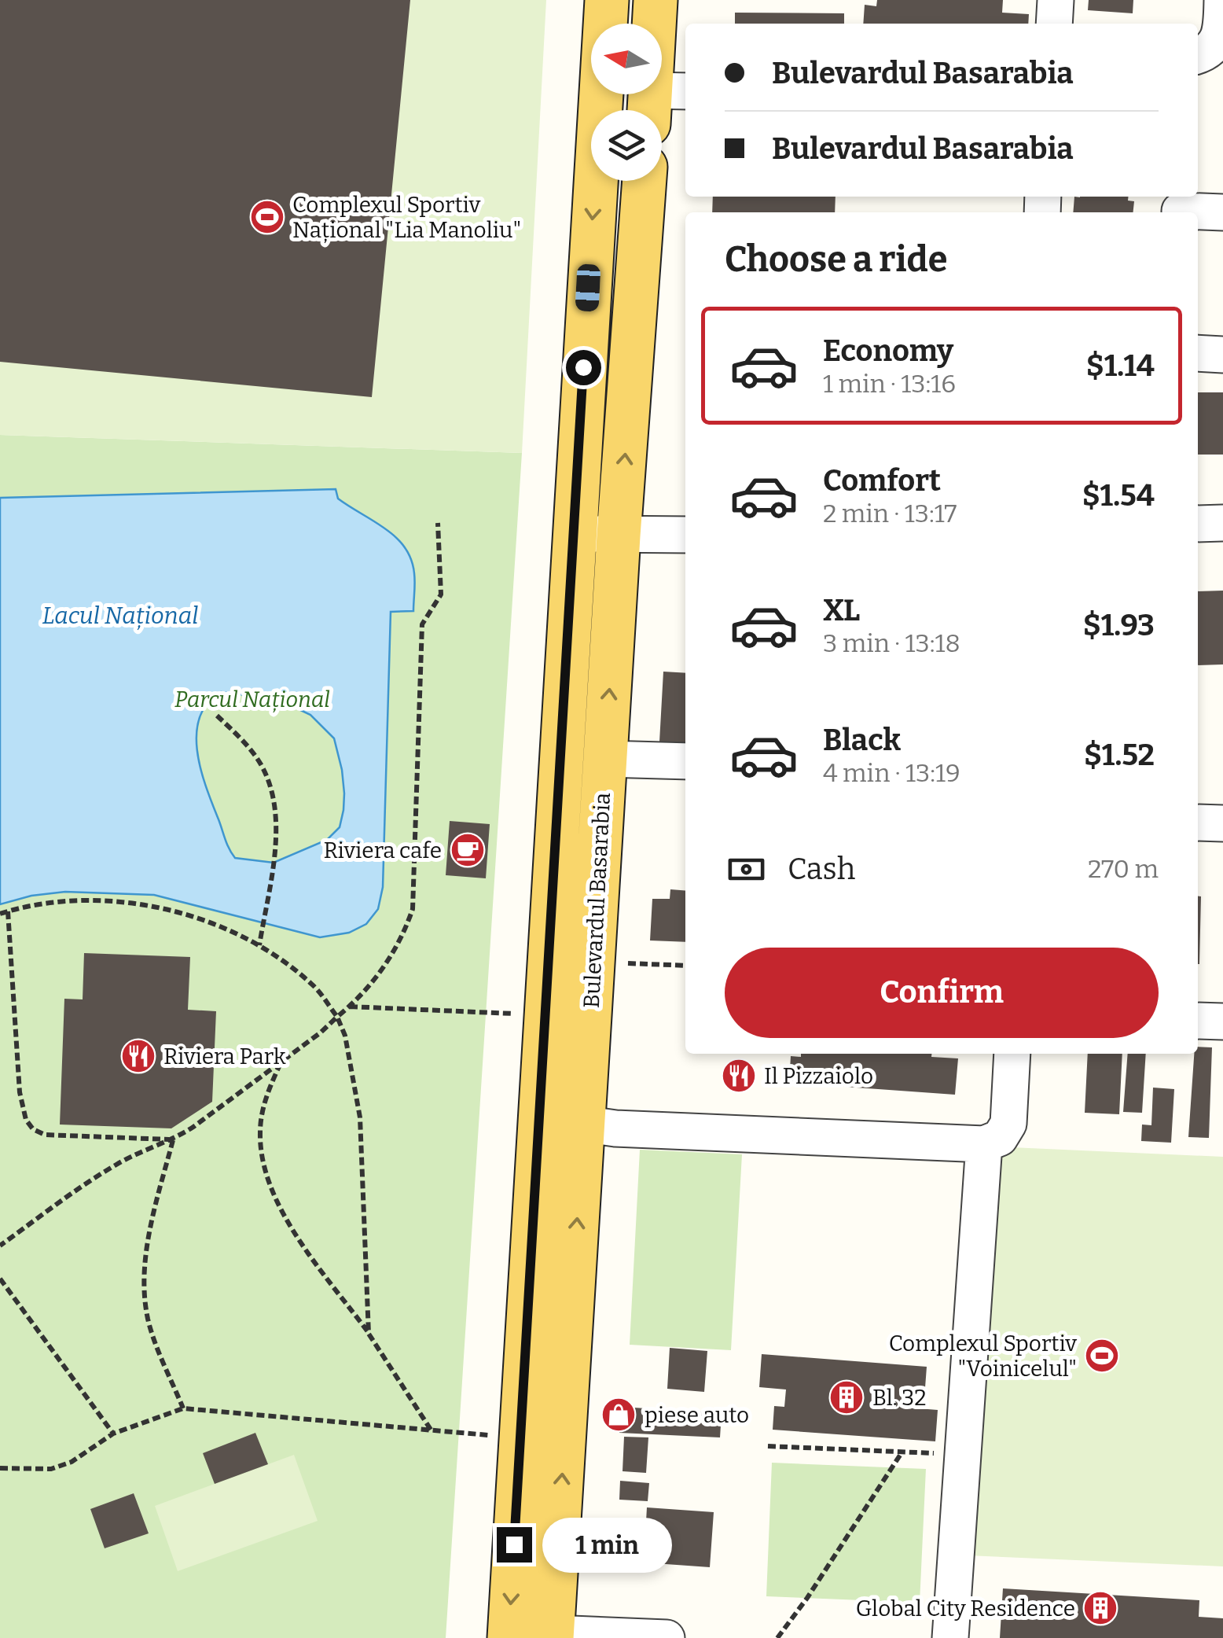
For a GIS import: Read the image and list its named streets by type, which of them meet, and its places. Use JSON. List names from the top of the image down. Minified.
{"streets":{"main road":["Bulevardul Basarabia"]},"water":["Lacul Național"],"parks":["Parcul Național"],"places":{"sports":["Complexul Sportiv Național \"Lia Manoliu\"","Complexul Sportiv \"Voinicelul\""],"cafe":["Riviera cafe"],"restaurant":["Riviera Park","Il Pizzaiolo"],"building":["Bl. 32","Global City Residence"],"shop":["piese auto"]},"north":"left","page":{"banner":["Bulevardul Basarabia","Bulevardul Basarabia"],"heading":"Choose a ride","list":[{"name":"Economy","note":"1 min · 13:16","value":"$1.14"},{"name":"Comfort","note":"2 min · 13:17","value":"$1.54"},{"name":"XL","note":"3 min · 13:18","value":"$1.93"},{"name":"Black","note":"4 min · 13:19","value":"$1.52"}],"pay":["Cash","270 m"],"buttons":"Confirm","bubble":"1 min"}}
